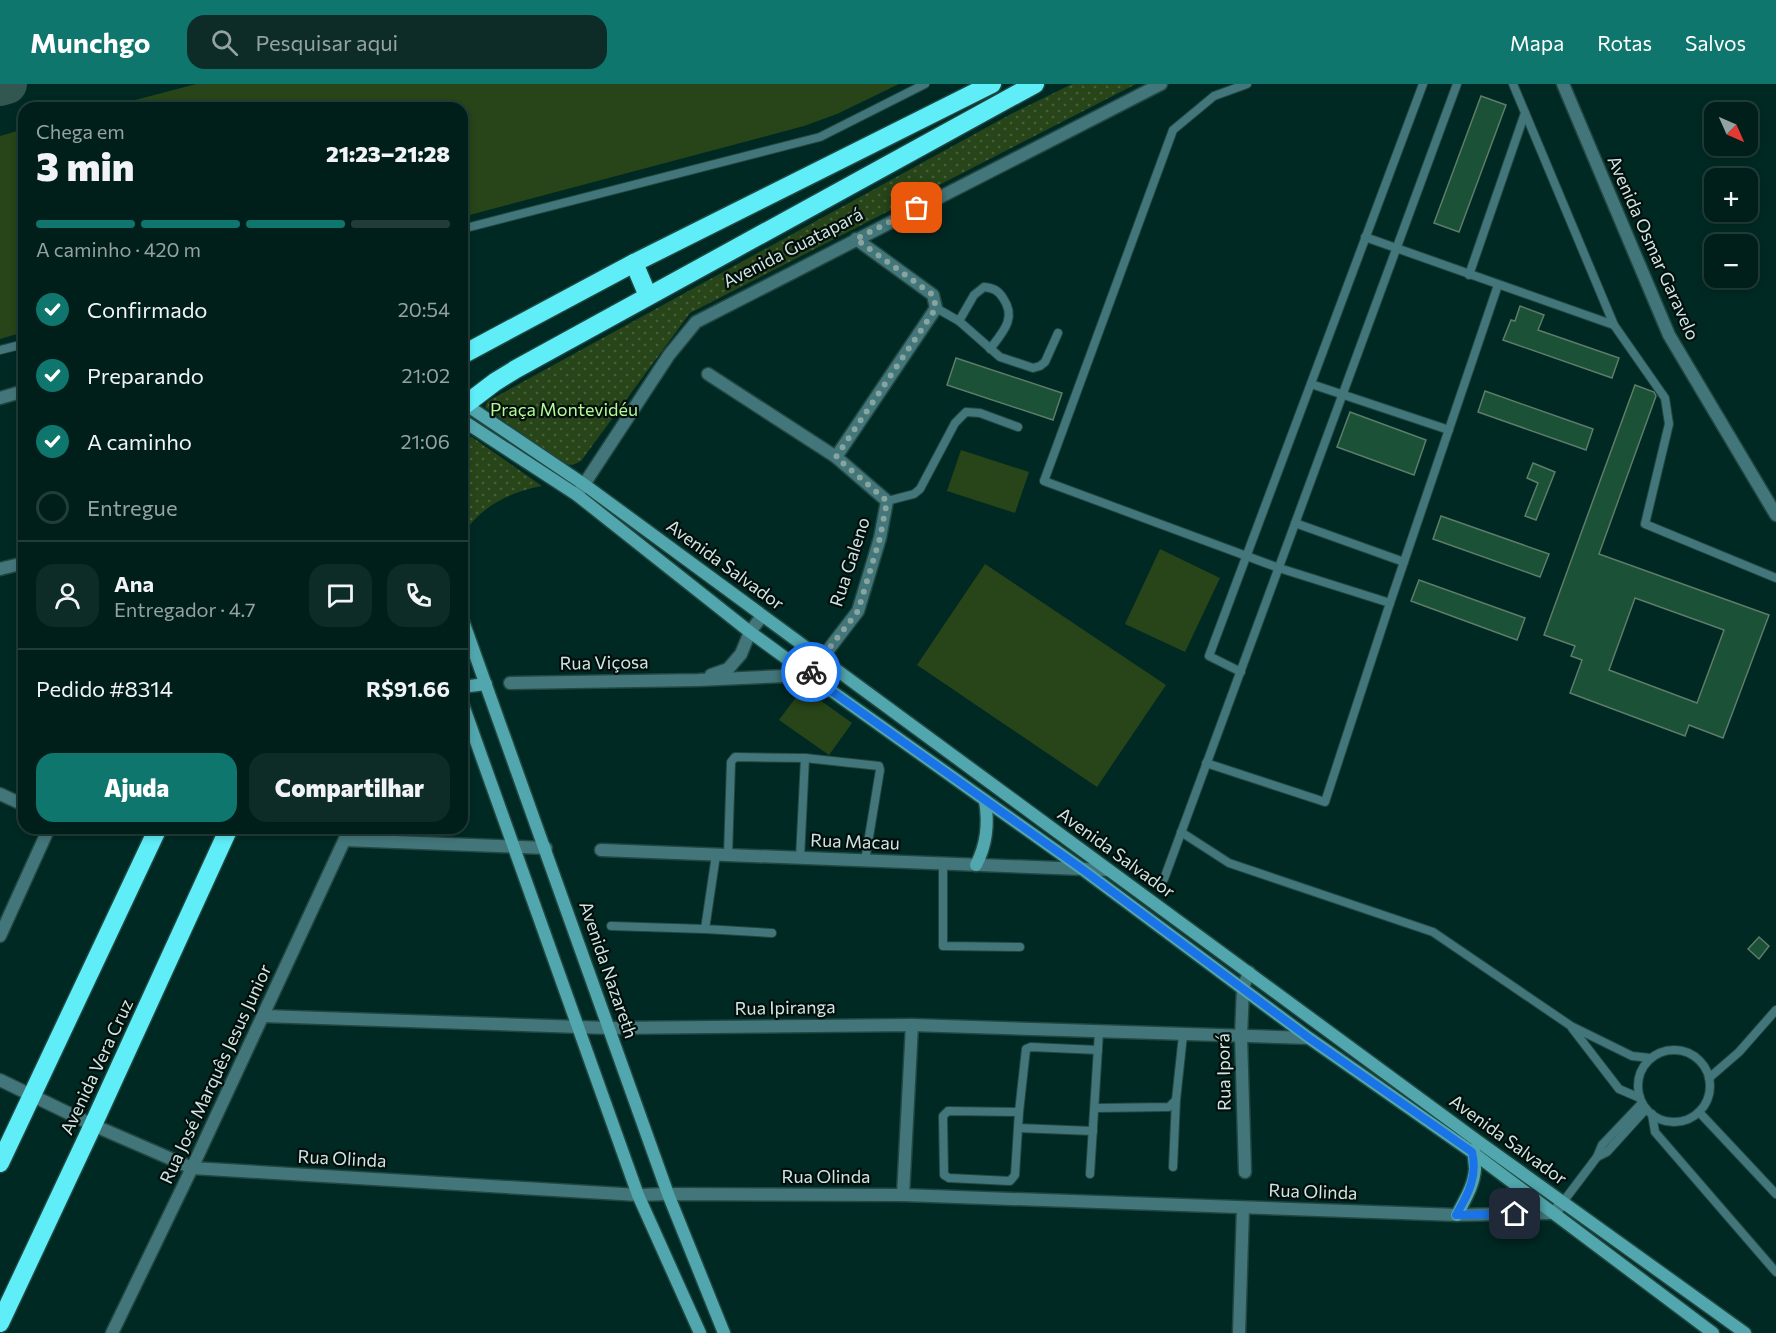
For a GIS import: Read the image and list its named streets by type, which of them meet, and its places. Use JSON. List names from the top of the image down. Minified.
{"streets":{"highway":["Avenida Guatapará","Avenida Vera Cruz"],"street":["Avenida Osmar Garavelo","Rua Galeno","Avenida Salvador","Rua Viçosa","Rua Macau","Avenida Nazareth","Rua Ipiranga","Rua Iporá","Rua José Marquês Jesus Junior","Rua Olinda"]},"crossings":[["Avenida Guatapará","Avenida Salvador"],["Rua Galeno","Avenida Salvador"],["Rua Galeno","Rua Viçosa"],["Avenida Salvador","Rua Viçosa"],["Avenida Salvador","Rua Macau"],["Avenida Salvador","Rua Ipiranga"],["Avenida Salvador","Rua Iporá"],["Avenida Salvador","Rua Olinda"],["Avenida Nazareth","Rua Ipiranga"],["Avenida Nazareth","Rua Olinda"],["Rua Ipiranga","Rua Iporá"],["Rua Ipiranga","Rua José Marquês Jesus Junior"],["Avenida Vera Cruz","Rua Olinda"],["Rua José Marquês Jesus Junior","Rua Olinda"]],"parks":["Praça Montevidéu"],"north":"bottom right","page":{"header":"Munchgo","search":"Pesquisar aqui","nav":["Mapa","Rotas","Salvos"],"map_buttons":["+","−"],"heading":["3 min","Chega em","21:23–21:28"],"panel":["Ana","Entregador · 4.7","Pedido #8314","R$91.66"],"bar":"A caminho · 420 m","list":[["Confirmado","20:54"],["Preparando","21:02"],["A caminho","21:06"],"Entregue"],"buttons":["Ajuda","Compartilhar"]}}
